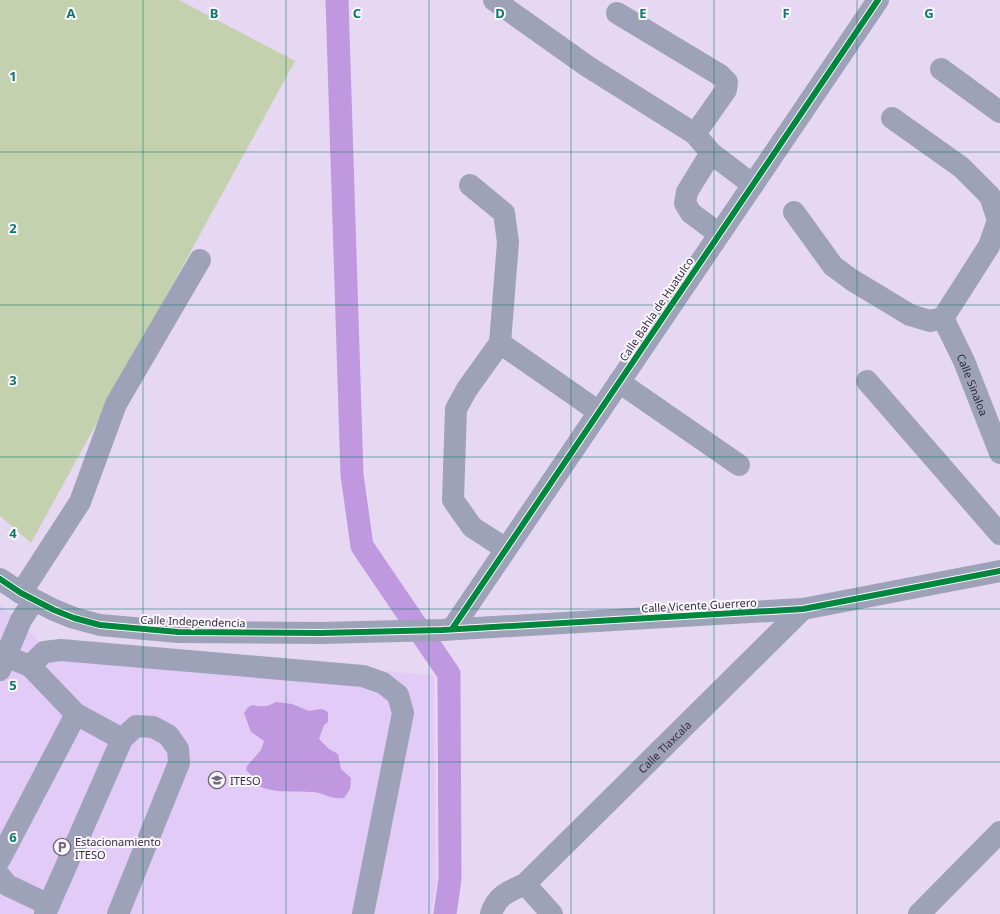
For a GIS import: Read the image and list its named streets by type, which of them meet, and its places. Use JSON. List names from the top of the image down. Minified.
{"streets":{"street":["Calle Bahía de Huatulco","Calle Sinaloa","Calle Vicente Guerrero","Calle Independencia","Calle Tlaxcala"]},"crossings":[["Calle Bahía de Huatulco","Calle Vicente Guerrero"],["Calle Vicente Guerrero","Calle Independencia"],["Calle Vicente Guerrero","Calle Tlaxcala"]],"places":{"school or university":["ITESO"],"parking":["Estacionamiento ITESO"]},"grid":{"columns":["A","B","C","D","E","F","G"],"rows":["1","2","3","4","5","6"]}}
